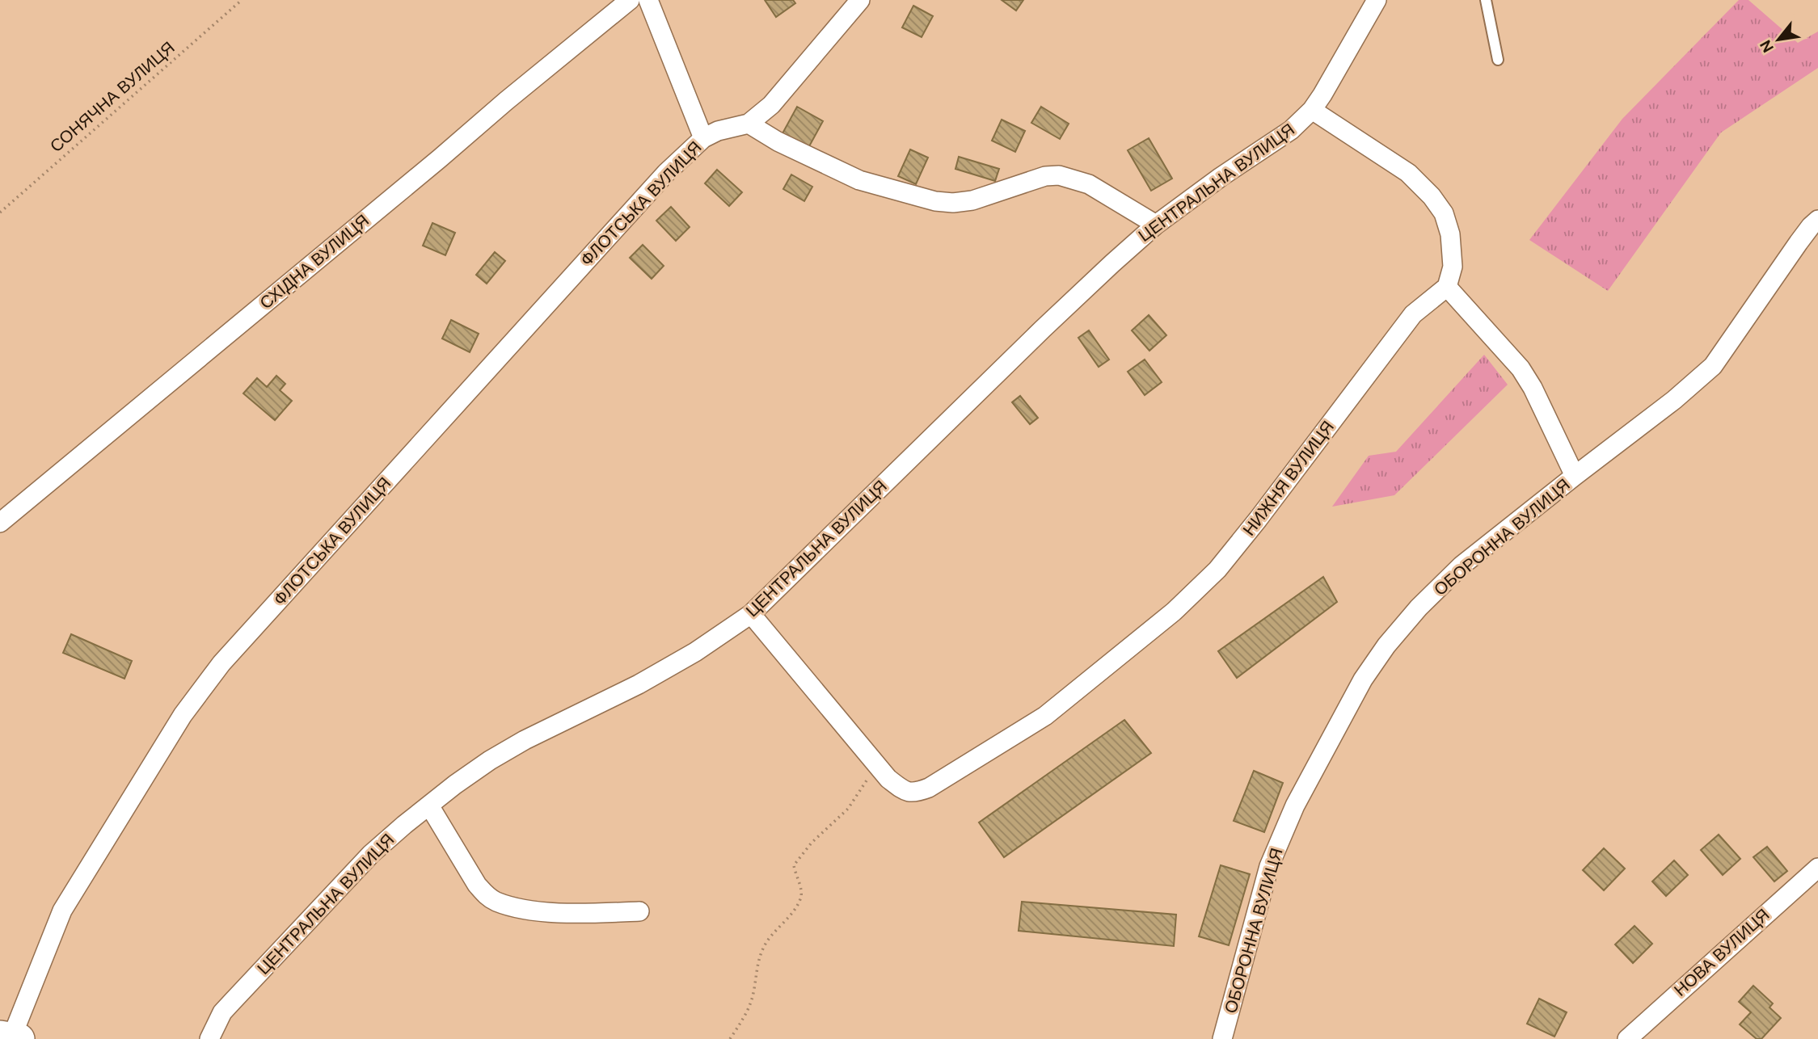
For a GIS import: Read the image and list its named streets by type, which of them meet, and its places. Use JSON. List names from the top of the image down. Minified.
{"streets":{"street":["ЦЕНТРАЛЬНА ВУЛИЦЯ","ФЛОТСЬКА ВУЛИЦЯ","СХІДНА ВУЛИЦЯ","НИЖНЯ ВУЛИЦЯ","ОБОРОННА ВУЛИЦЯ","НОВА ВУЛИЦЯ"],"path":["СОНЯЧНА ВУЛИЦЯ"]},"north":"bottom left"}
